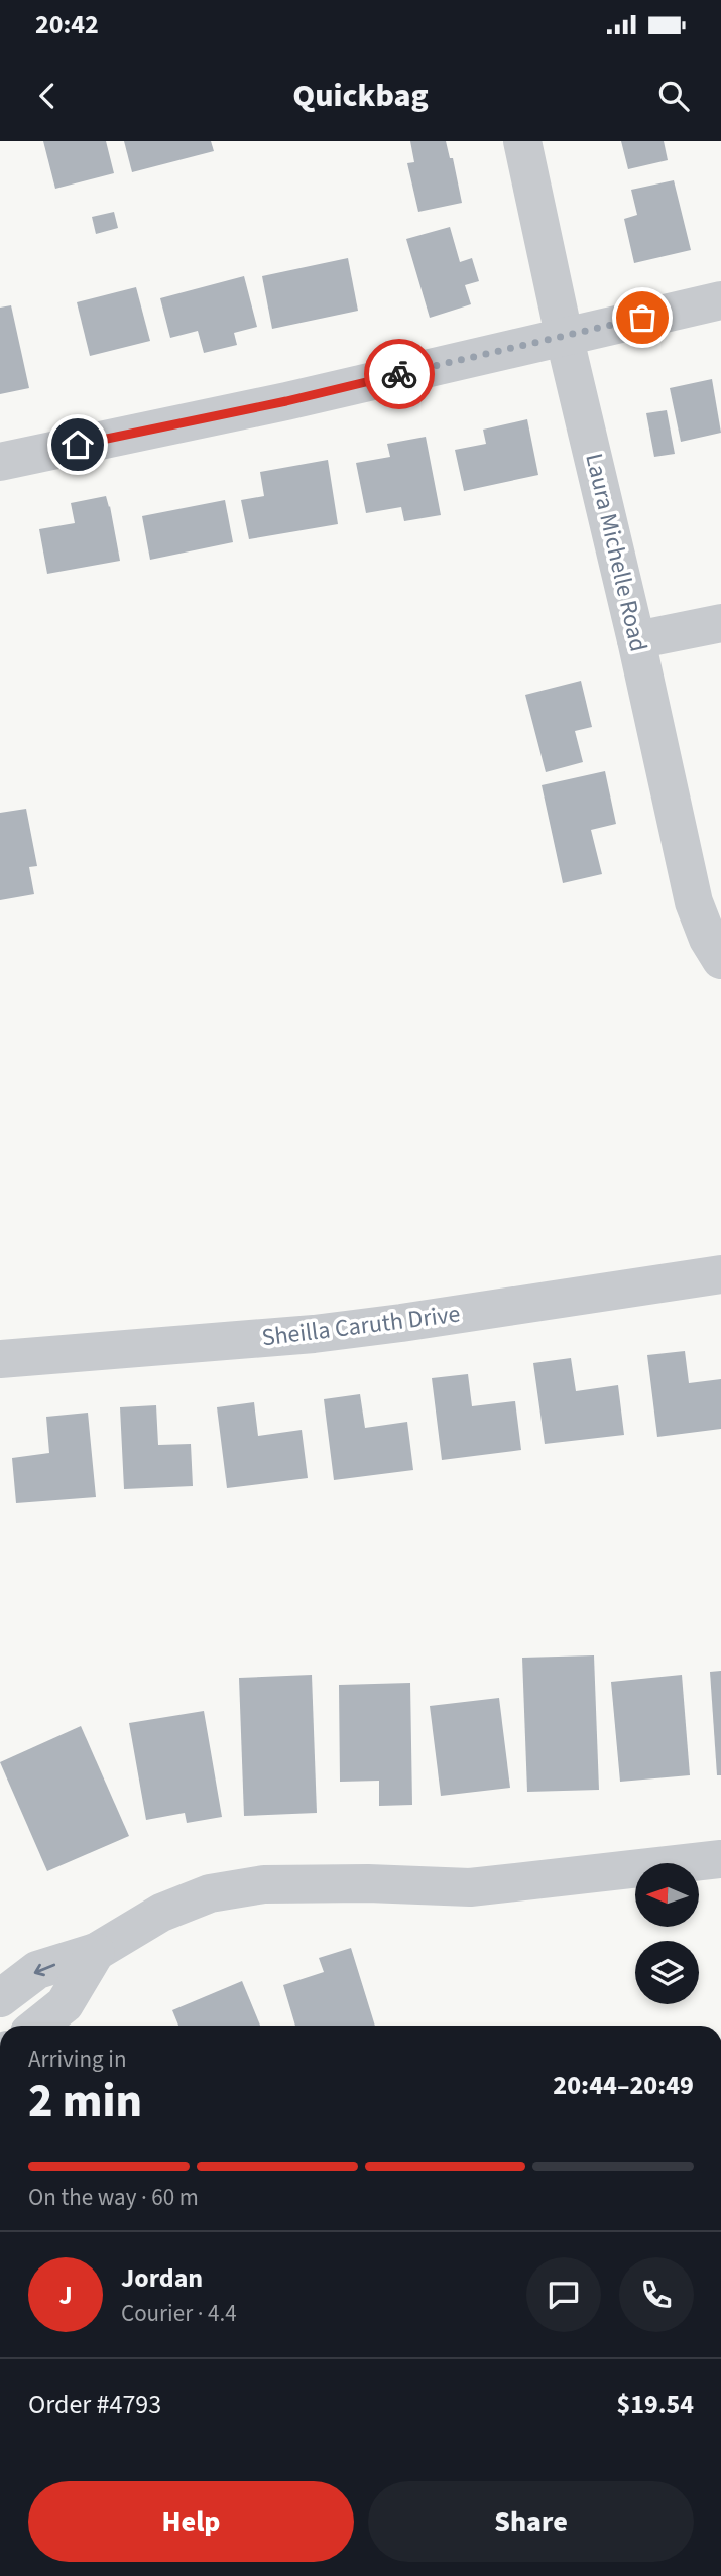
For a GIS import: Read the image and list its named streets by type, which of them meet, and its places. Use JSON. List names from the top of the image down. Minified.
{"streets":{"street":["Laura Michelle Road","Sheilla Caruth Drive"]},"north":"left","page":{"status":"20:42","header":"Quickbag","heading":["2 min","Arriving in","20:44–20:49"],"panel":["Jordan","Courier · 4.4","Order #4793","$19.54"],"bar":"On the way · 60 m","round":"J","buttons":["Help","Share"]}}
